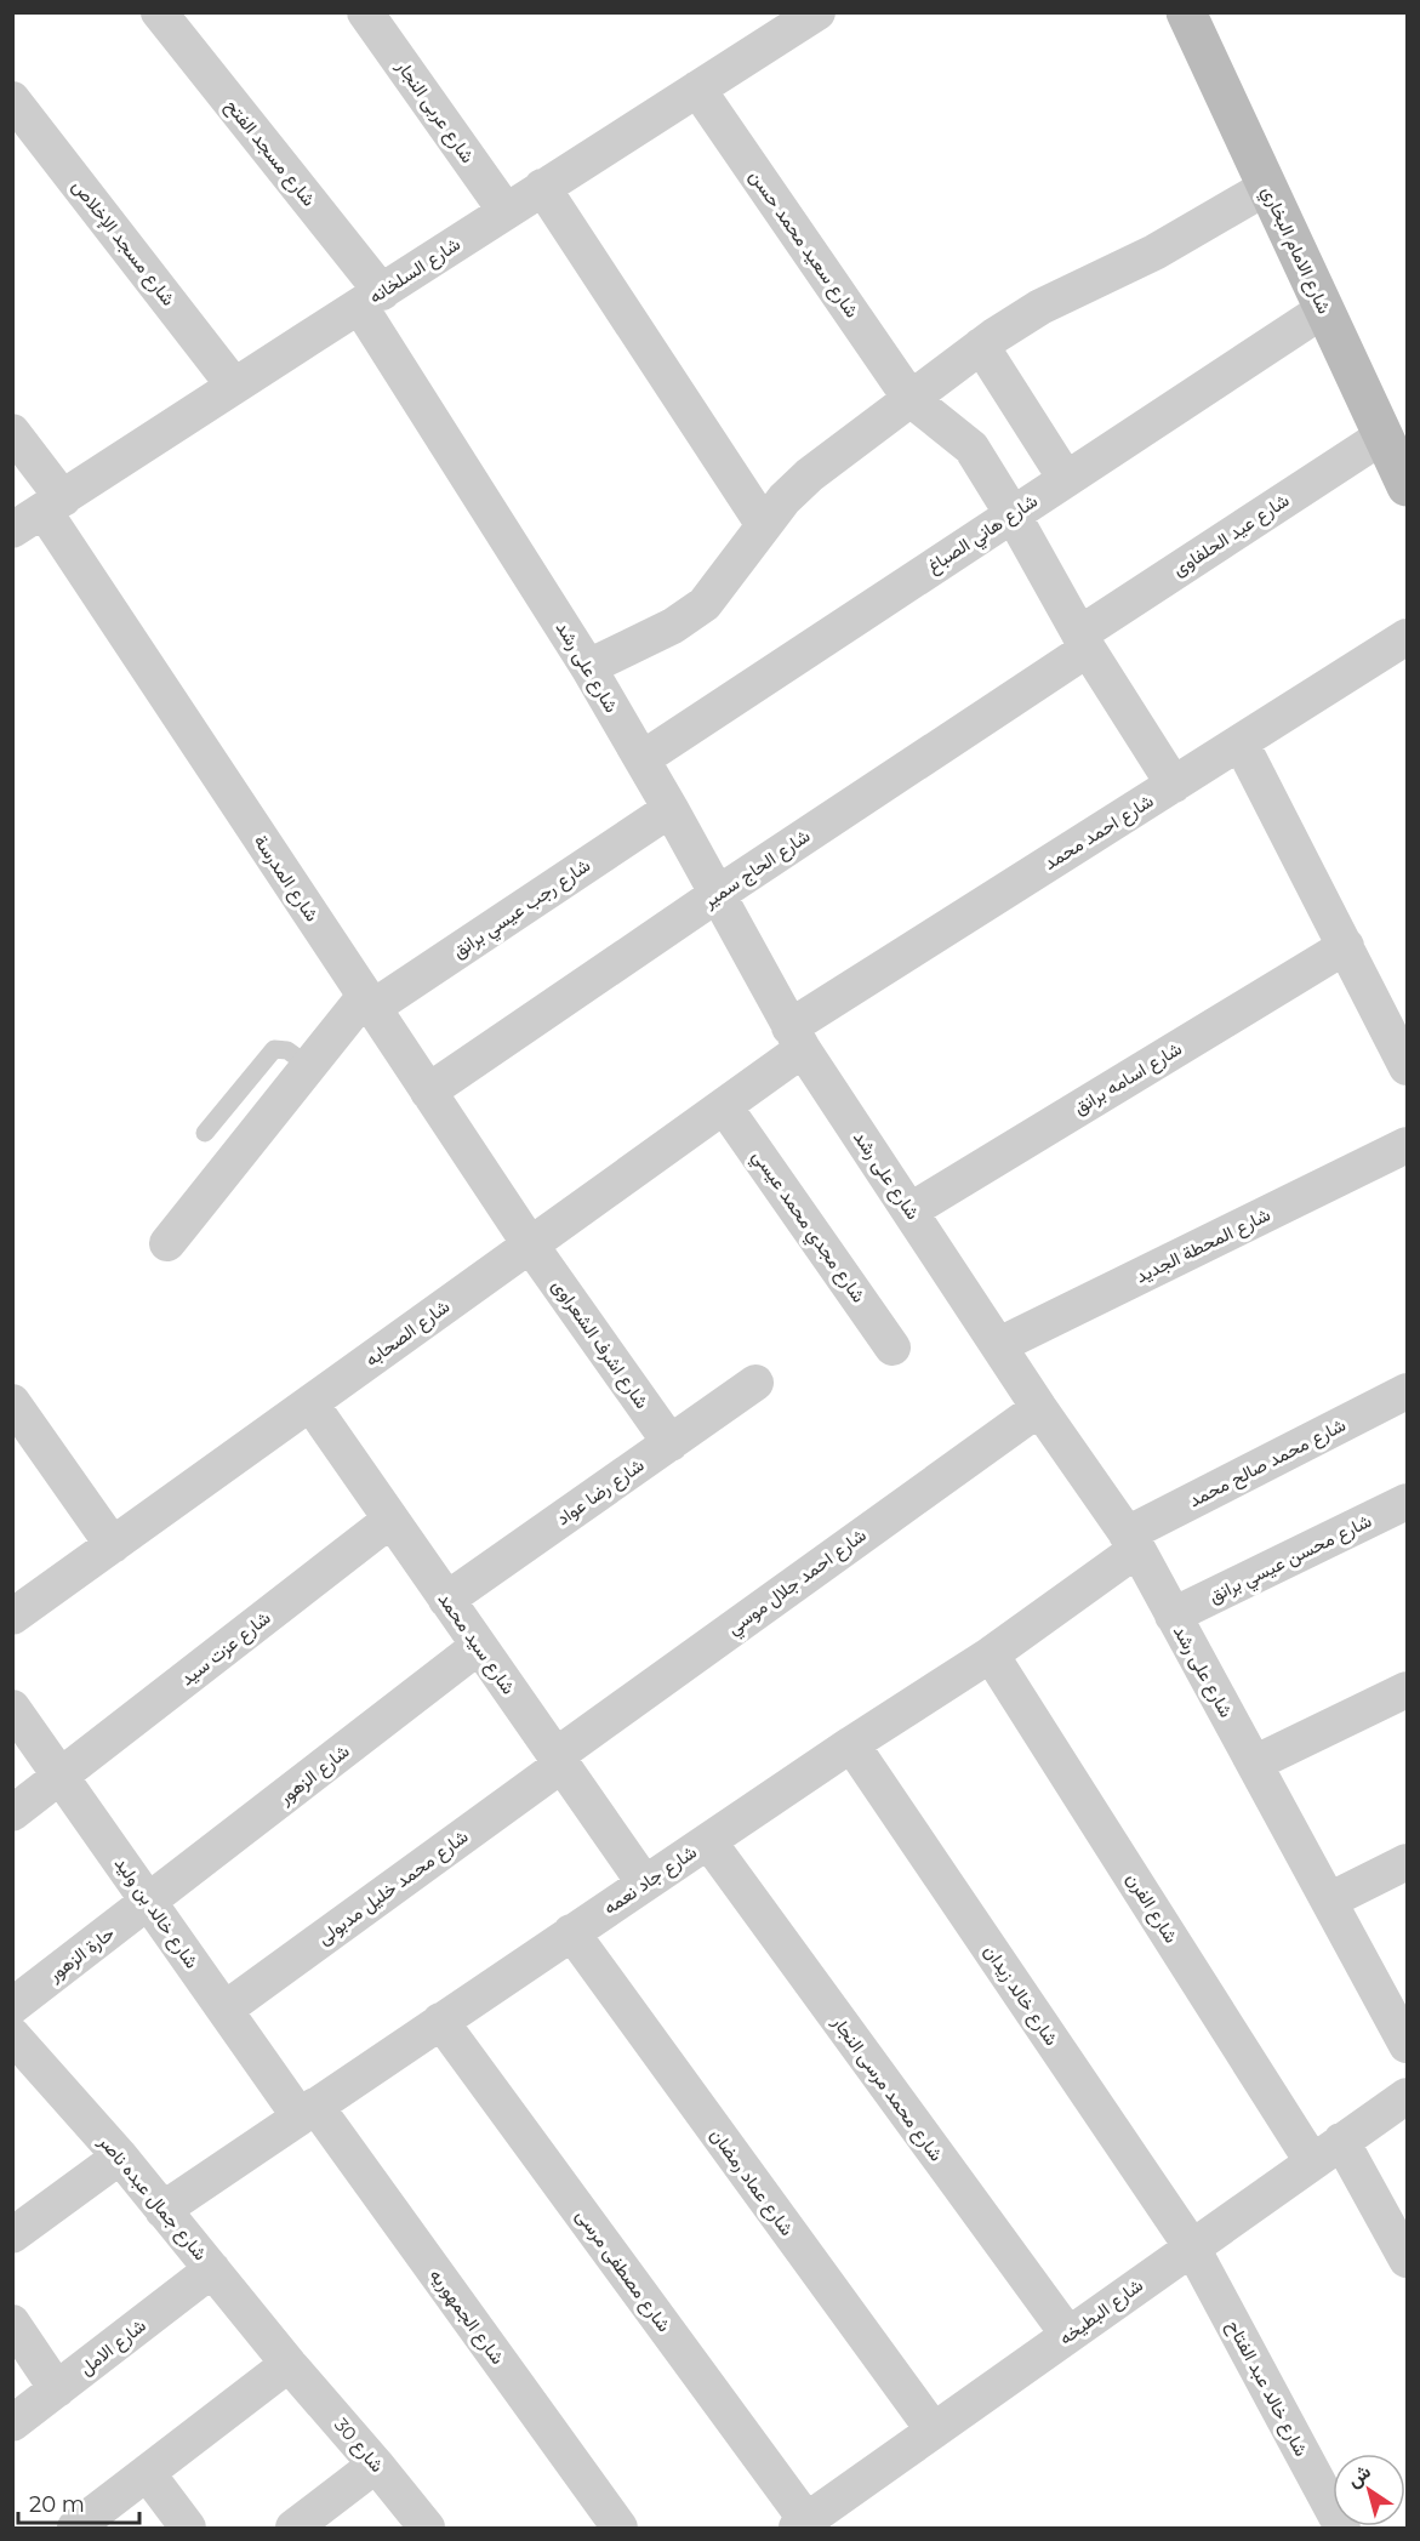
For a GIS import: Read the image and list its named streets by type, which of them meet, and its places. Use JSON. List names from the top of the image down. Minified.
{"streets":{"street":["شارع عربى النجار","شارع مسجد الفتح","شارع مسجد الإخلاص","شارع سعيد محمد حسن","شارع الامام البخاري","شارع السلخانه","شارع هاني الصباغ","شارع عيد الحلفاوى","شارع على رشد","شارع احمد محمد","شارع الحاج سمير","شارع المدرسة","شارع رجب عيسي برانق","شارع اسامه برانق","شارع مجدي محمد عيسي","شارع المحطة الجديد","شارع الصحابه","شارع اشرف الشعراوى","شارع محمد صالح محمد","شارع رضا عواد","شارع محسن عيسي برانق","شارع احمد جلال موسي","شارع سيد محمد","شارع عزت سيد","شارع الزهور","شارع جاد نعمه","شارع محمد خليل مدبولى","شارع الفرن","شارع خالد بن وليد","حارة الزهور","شارع خالد زيدان","شارع محمد مرسى النجار","شارع عماد رمضان","شارع جمال عبده ناصر","شارع مصطفى مرسى","شارع البطيخه","شارع الجمهوريه","شارع الامل","شارع خالد عبد الفتاح","شارع 30"]},"crossings":[["شارع عربى النجار","شارع السلخانه"],["شارع مسجد الفتح","شارع السلخانه"],["شارع مسجد الفتح","شارع على رشد"],["شارع مسجد الإخلاص","شارع السلخانه"],["شارع سعيد محمد حسن","شارع السلخانه"],["شارع سعيد محمد حسن","شارع هاني الصباغ"],["شارع سعيد محمد حسن","شارع عيد الحلفاوى"],["شارع سعيد محمد حسن","شارع احمد محمد"],["شارع سعيد محمد حسن","شارع الحاج سمير"],["شارع الامام البخاري","شارع هاني الصباغ"],["شارع الامام البخاري","شارع عيد الحلفاوى"],["شارع السلخانه","شارع على رشد"],["شارع السلخانه","شارع المدرسة"],["شارع هاني الصباغ","شارع على رشد"],["شارع عيد الحلفاوى","شارع الحاج سمير"],["شارع على رشد","شارع احمد محمد"],["شارع على رشد","شارع الحاج سمير"],["شارع على رشد","شارع رجب عيسي برانق"],["شارع على رشد","شارع اسامه برانق"],["شارع على رشد","شارع المحطة الجديد"],["شارع على رشد","شارع الصحابه"],["شارع على رشد","شارع محمد صالح محمد"],["شارع على رشد","شارع محسن عيسي برانق"],["شارع على رشد","شارع احمد جلال موسي"],["شارع على رشد","شارع جاد نعمه"],["شارع احمد محمد","شارع الصحابه"],["شارع الحاج سمير","شارع المدرسة"],["شارع المدرسة","شارع رجب عيسي برانق"],["شارع المدرسة","شارع الصحابه"],["شارع المدرسة","شارع اشرف الشعراوى"],["شارع مجدي محمد عيسي","شارع الصحابه"],["شارع الصحابه","شارع اشرف الشعراوى"],["شارع الصحابه","شارع سيد محمد"],["شارع اشرف الشعراوى","شارع رضا عواد"],["شارع محمد صالح محمد","شارع جاد نعمه"],["شارع رضا عواد","شارع سيد محمد"],["شارع احمد جلال موسي","شارع سيد محمد"],["شارع احمد جلال موسي","شارع محمد خليل مدبولى"],["شارع سيد محمد","شارع عزت سيد"],["شارع سيد محمد","شارع الزهور"],["شارع سيد محمد","شارع جاد نعمه"],["شارع سيد محمد","شارع محمد خليل مدبولى"],["شارع عزت سيد","شارع خالد بن وليد"],["شارع الزهور","شارع خالد بن وليد"],["شارع الزهور","حارة الزهور"],["شارع جاد نعمه","شارع الفرن"],["شارع جاد نعمه","شارع خالد بن وليد"],["شارع جاد نعمه","شارع خالد زيدان"],["شارع جاد نعمه","شارع محمد مرسى النجار"],["شارع جاد نعمه","شارع عماد رمضان"],["شارع جاد نعمه","شارع جمال عبده ناصر"],["شارع جاد نعمه","شارع مصطفى مرسى"],["شارع جاد نعمه","شارع الجمهوريه"],["شارع محمد خليل مدبولى","شارع خالد بن وليد"],["شارع الفرن","شارع البطيخه"],["شارع خالد بن وليد","حارة الزهور"],["شارع خالد بن وليد","شارع الجمهوريه"],["شارع خالد زيدان","شارع البطيخه"],["شارع خالد زيدان","شارع خالد عبد الفتاح"],["شارع محمد مرسى النجار","شارع البطيخه"],["شارع عماد رمضان","شارع البطيخه"],["شارع جمال عبده ناصر","شارع الامل"],["شارع جمال عبده ناصر","شارع 30"],["شارع مصطفى مرسى","شارع البطيخه"],["شارع البطيخه","شارع خالد عبد الفتاح"]],"scale_bar":"20 m","north":"top left"}
